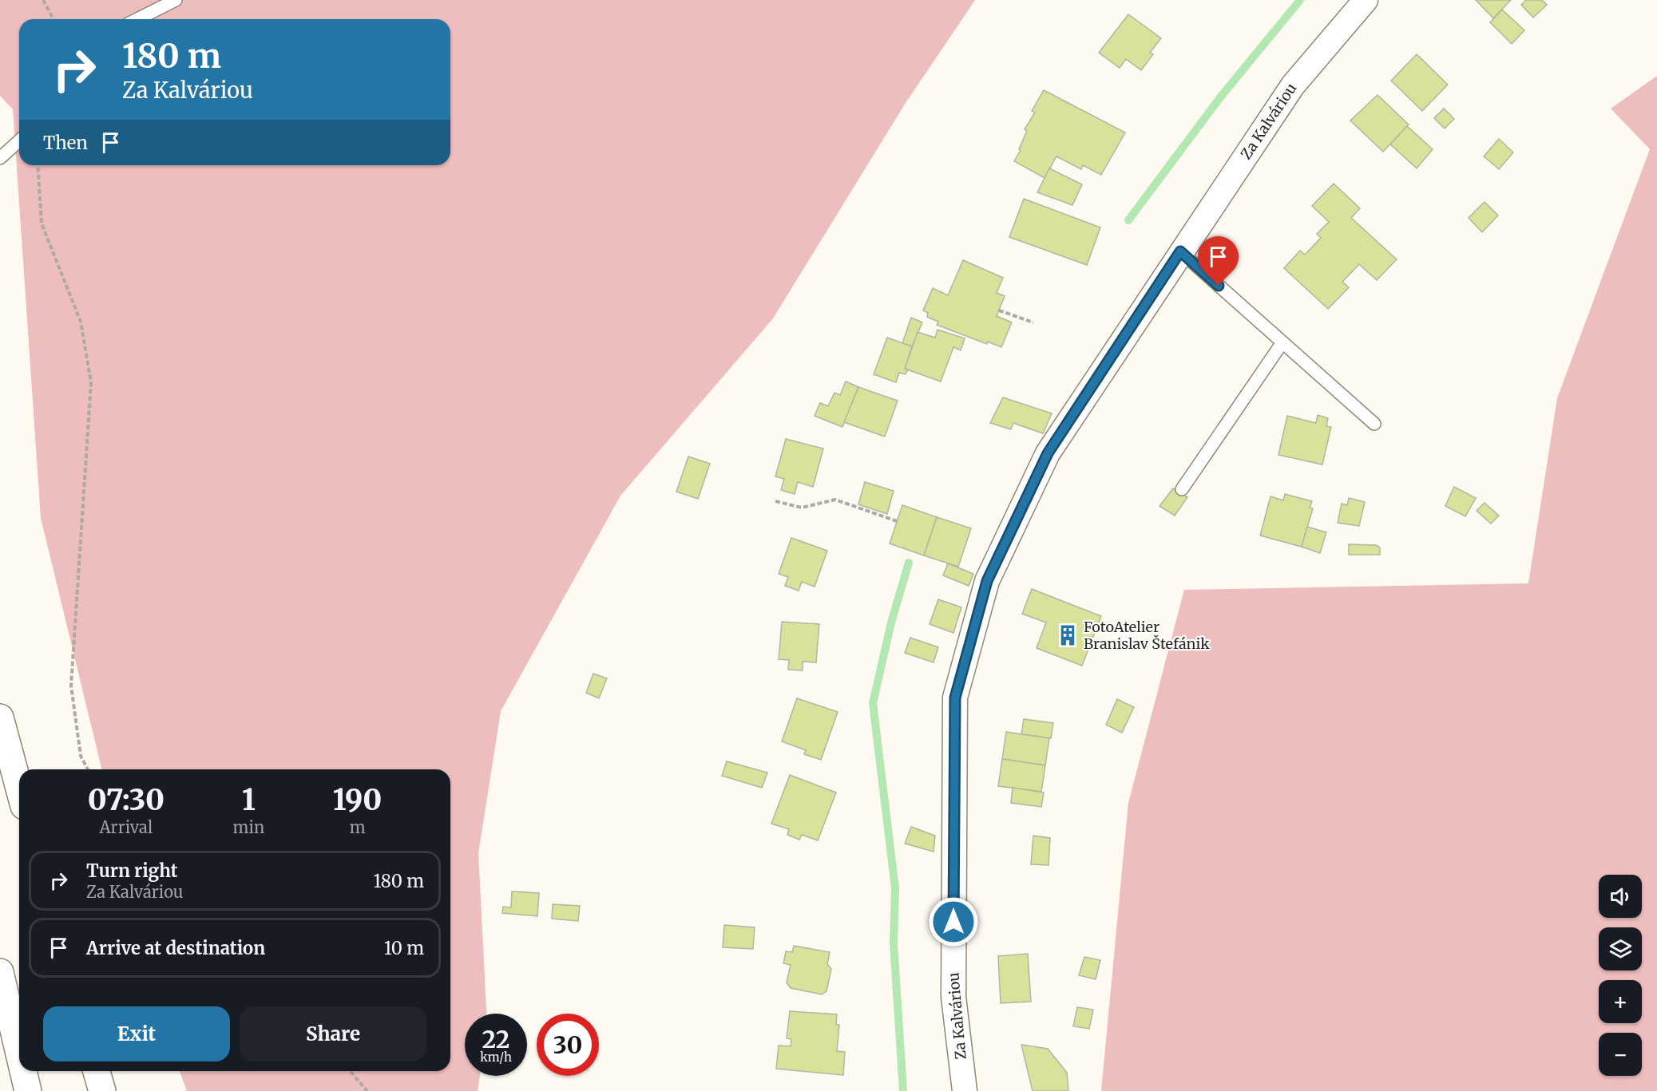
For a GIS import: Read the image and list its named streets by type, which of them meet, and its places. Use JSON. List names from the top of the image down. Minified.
{"streets":{"street":["Za Kalváriou"]},"places":{"building":["FotoAtelier Branislav Štefánik"]},"page":{"turn":["180 m","Za Kalváriou"],"then":"Then","eta":["07:30","Arrival","1","min","190","m"],"list":[{"name":"Turn right","note":"Za Kalváriou","value":"180 m"},{"name":"Arrive at destination","value":"10 m"}],"map_buttons":["+","−"],"buttons":["Exit","Share"],"speed":"22 km/h","limit":"30"}}
